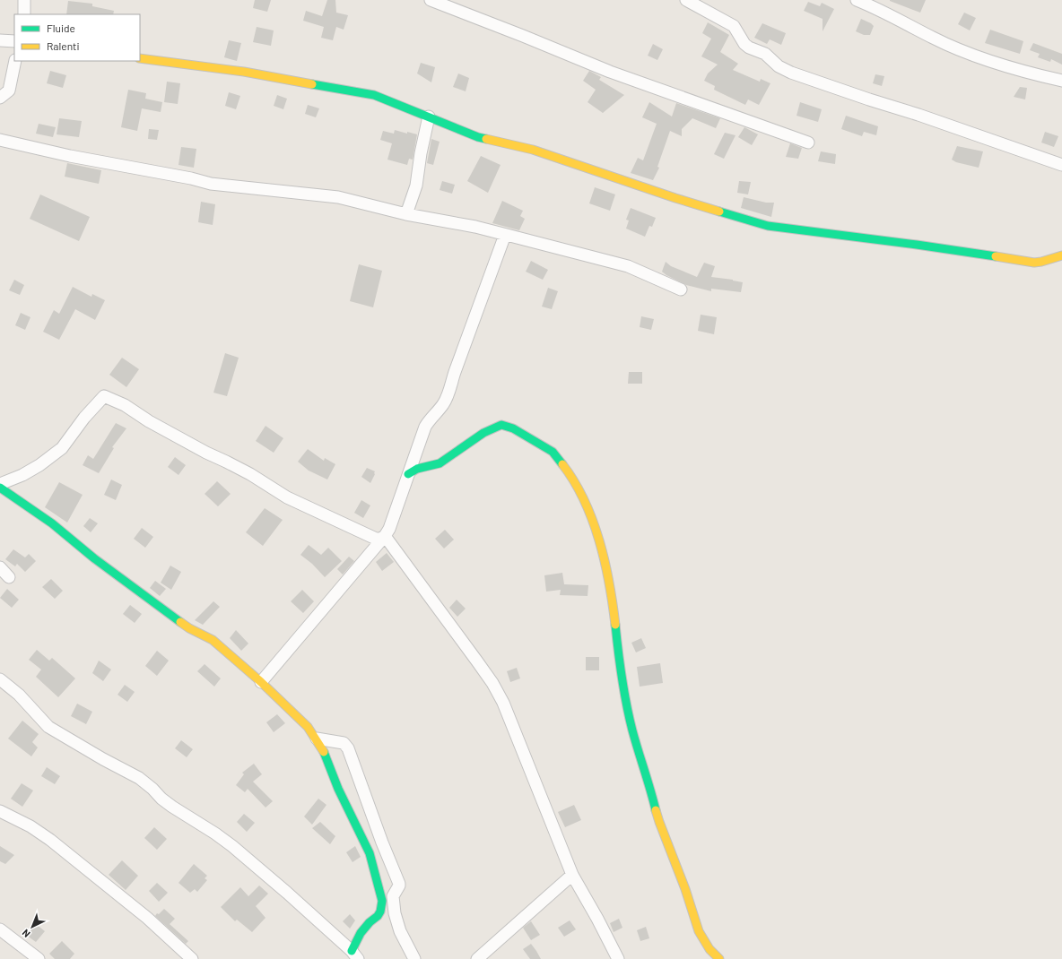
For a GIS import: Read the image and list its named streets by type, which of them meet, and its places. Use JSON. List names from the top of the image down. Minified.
{"legend":["Fluide","Ralenti"],"north":"bottom left"}
